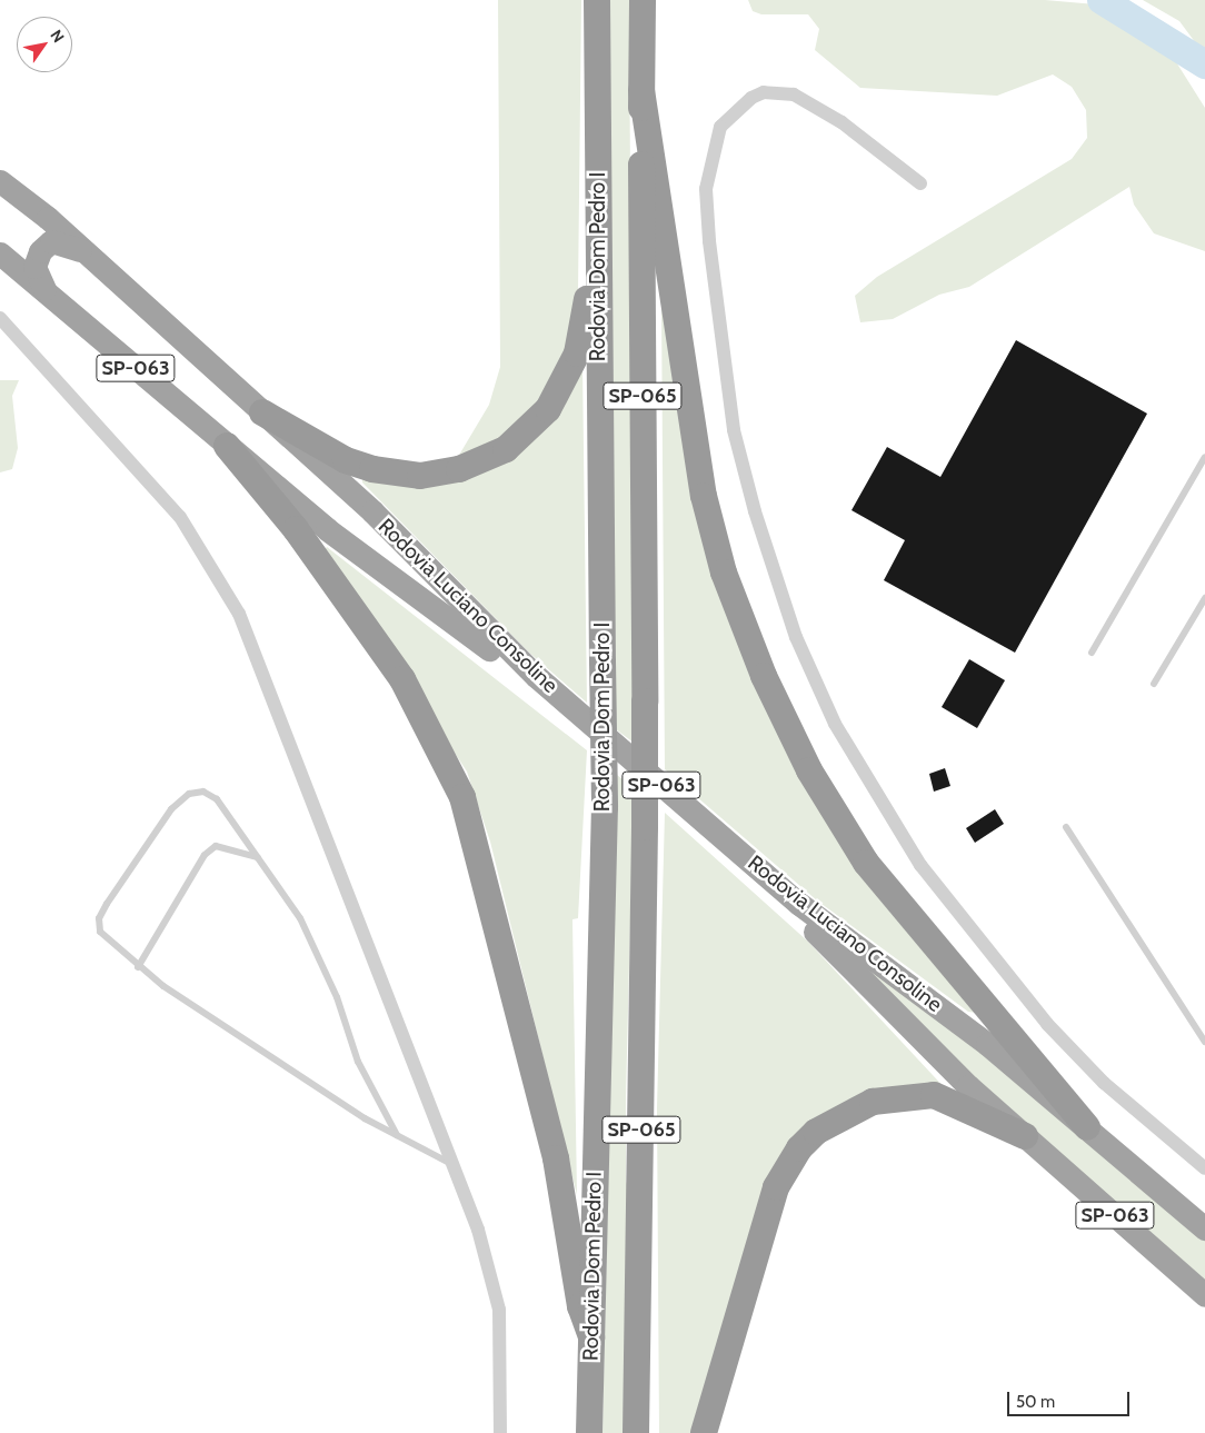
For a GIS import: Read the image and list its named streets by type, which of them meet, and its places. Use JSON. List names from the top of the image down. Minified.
{"streets":{"highway":["Rodovia Dom Pedro I","SP-063","SP-065","Rodovia Luciano Consoline"]},"scale_bar":"50 m","north":"top right"}
